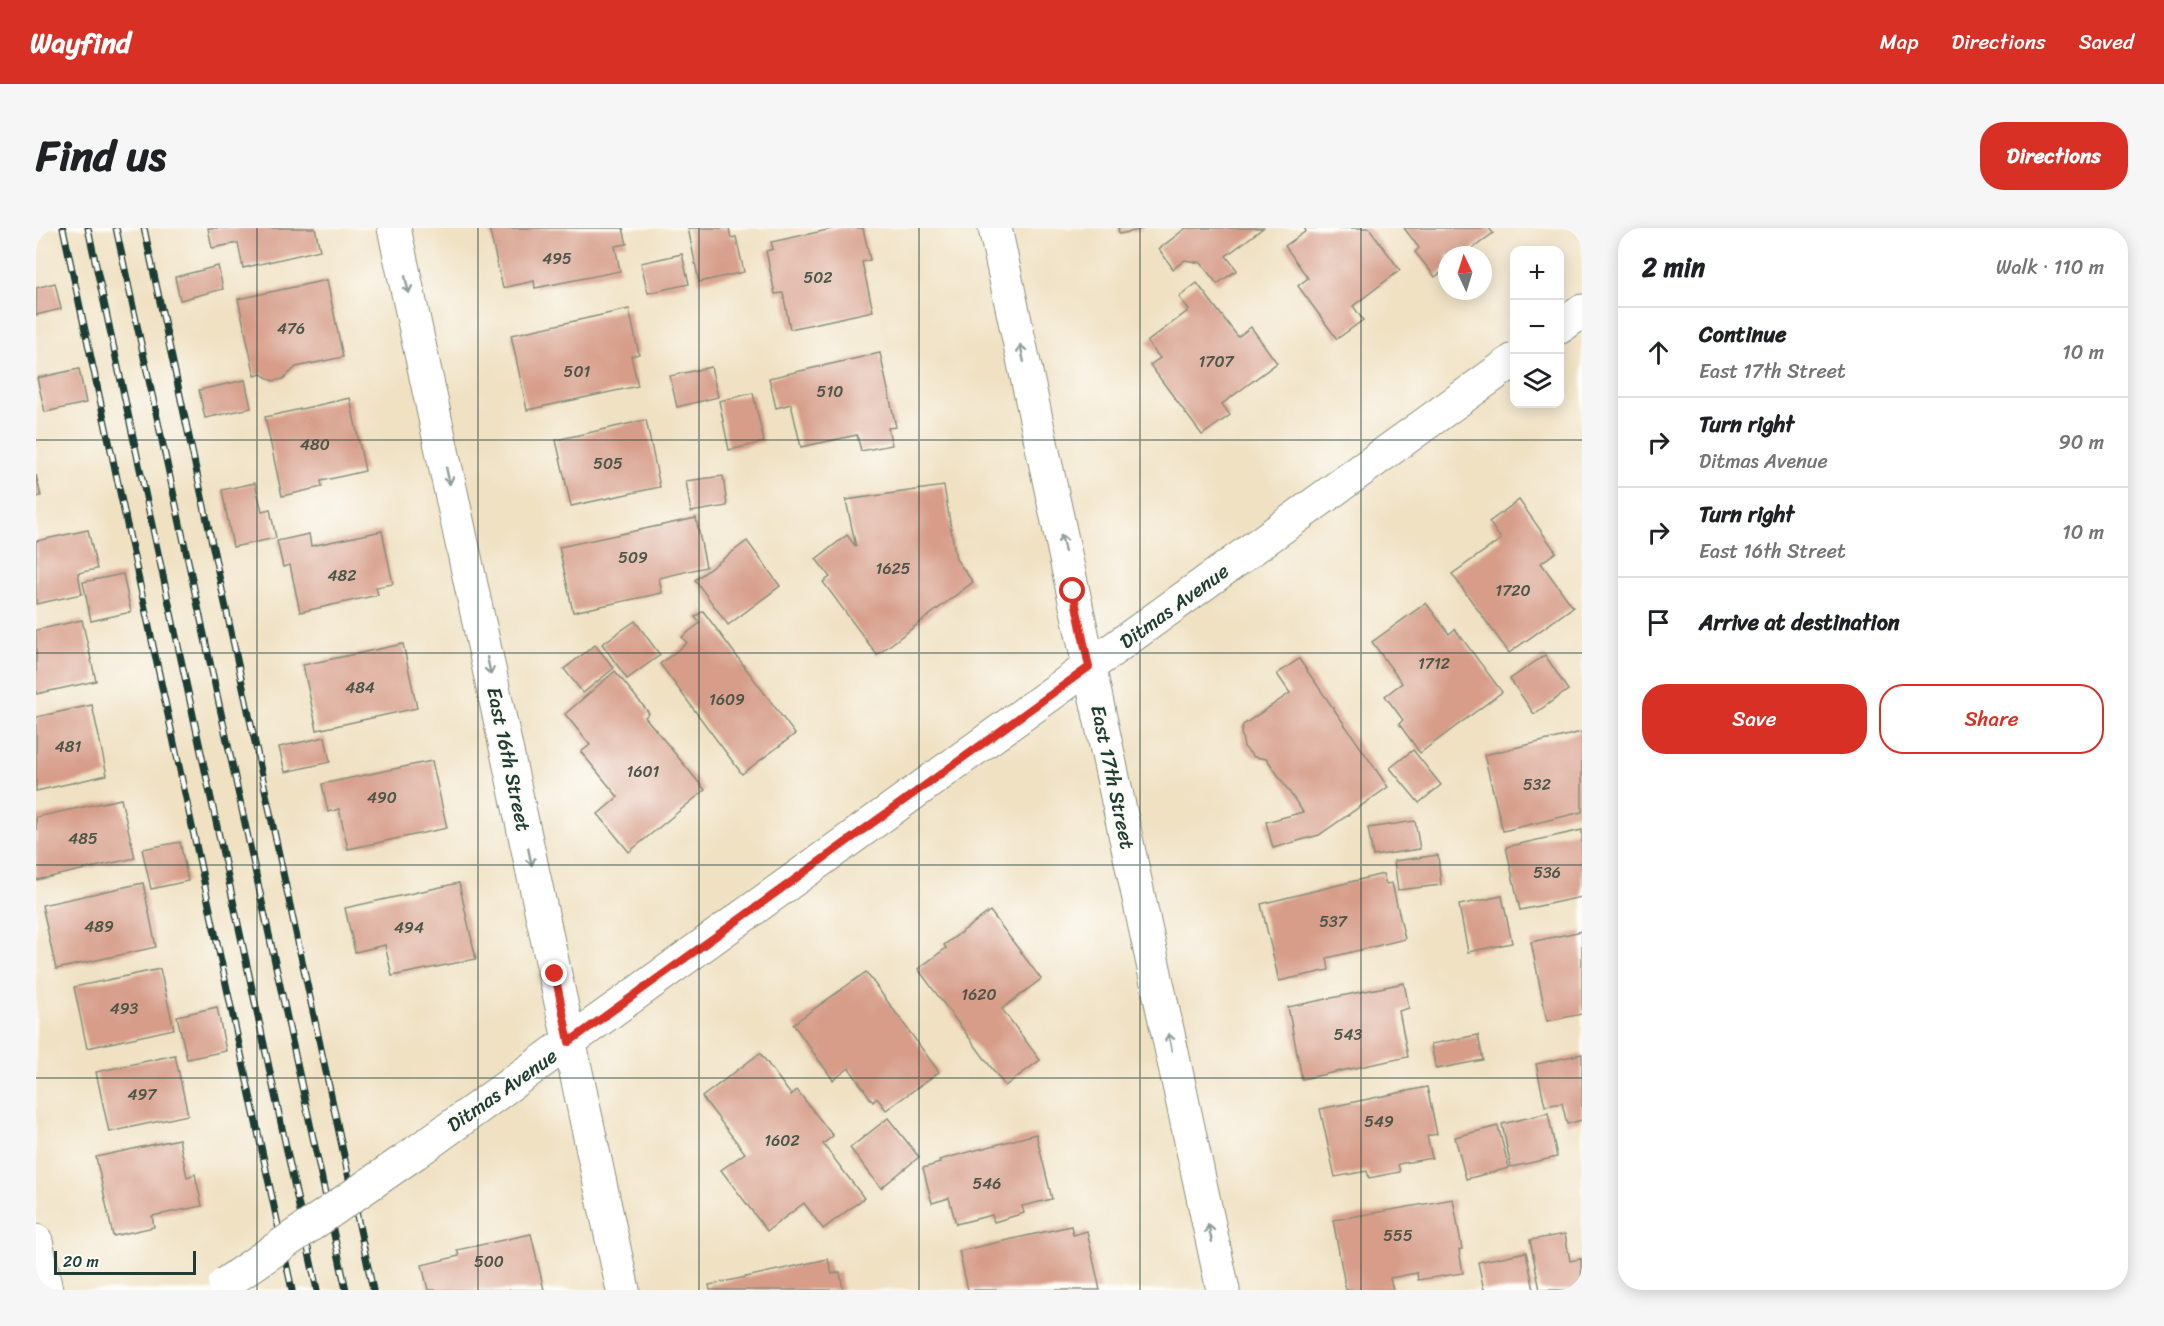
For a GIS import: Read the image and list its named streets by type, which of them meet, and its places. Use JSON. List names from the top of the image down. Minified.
{"streets":{"street":["Ditmas Avenue","East 16th Street","East 17th Street"]},"crossings":[["Ditmas Avenue","East 16th Street"],["Ditmas Avenue","East 17th Street"]],"one_way":["East 16th Street","East 17th Street"],"house_numbers":["495","502","476","1707","501","510","480","505","509","1625","482","1720","1712","484","1609","481","1601","532","490","485","536","537","489","494","1620","493","543","497","549","1602","546","555","500"],"scale_bar":"20 m","north":"top","page":{"header":"Wayfind","nav":["Map","Directions","Saved"],"title":"Find us","buttons":["Directions",["Save","Share"]],"heading":["2 min","Walk · 110 m"],"map_buttons":["+","−"],"list":[["Continue","East 17th Street","10 m"],["Turn right","Ditmas Avenue","90 m"],["Turn right","East 16th Street","10 m"],"Arrive at destination"],"scale":"20 m"}}
